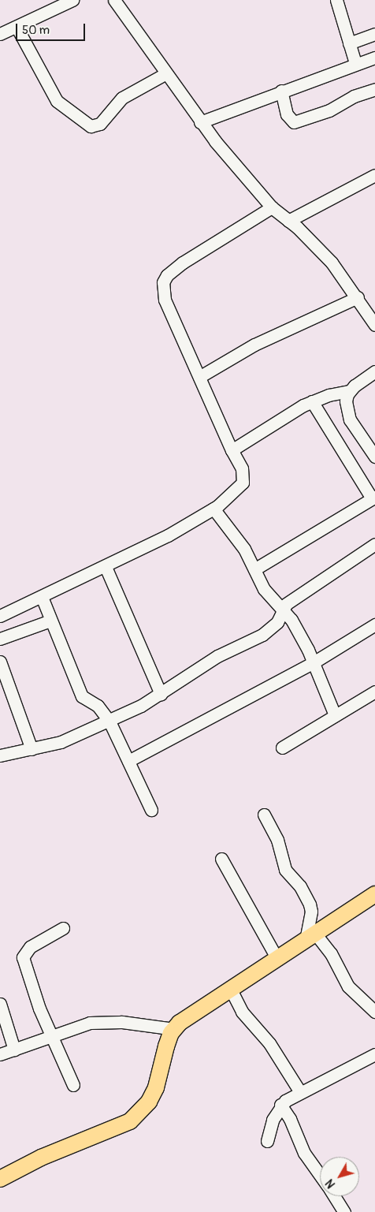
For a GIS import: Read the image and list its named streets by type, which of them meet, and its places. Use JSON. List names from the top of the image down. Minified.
{"scale_bar":"50 m","north":"bottom left"}
